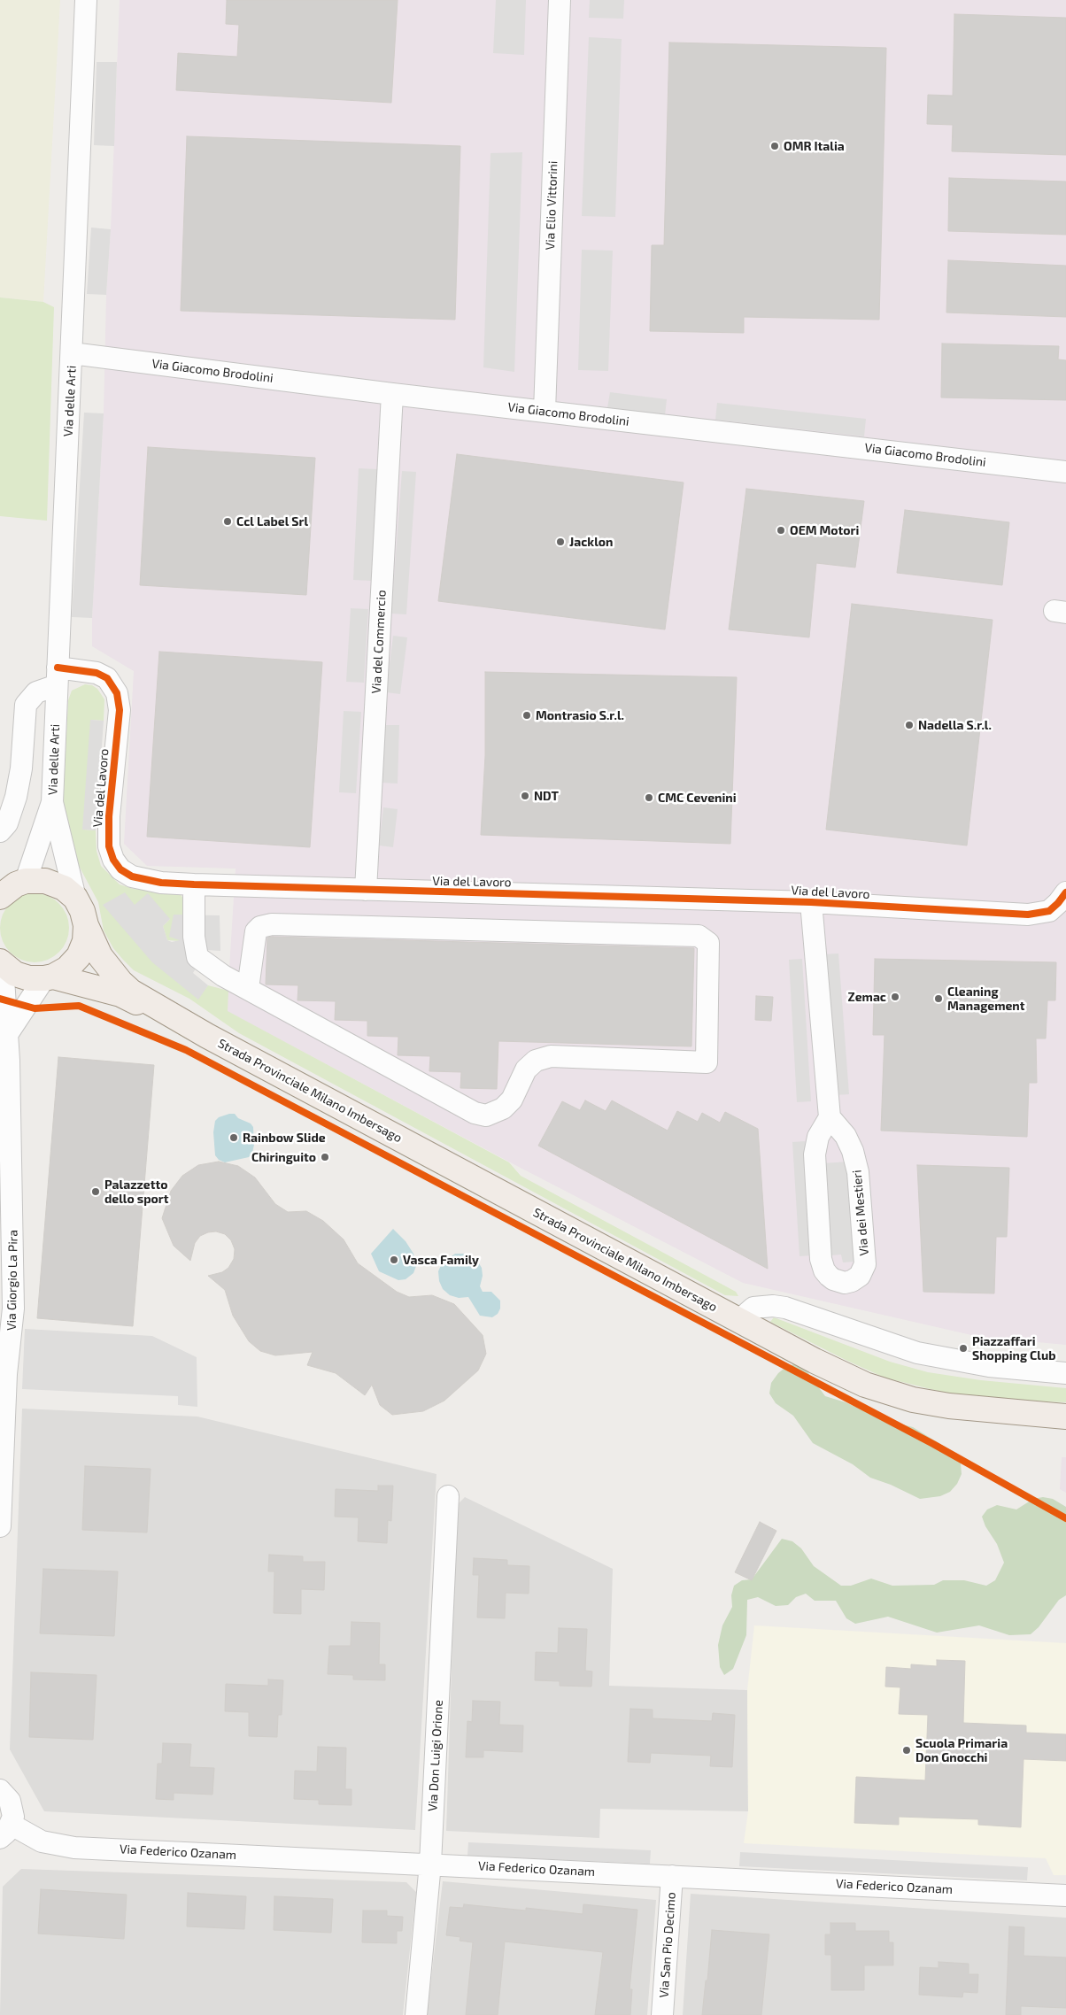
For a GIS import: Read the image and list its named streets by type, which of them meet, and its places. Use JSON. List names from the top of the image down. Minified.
{"streets":{"main road":["Strada Provinciale Milano Imbersago"],"street":["Via Elio Vittorini","Via Giacomo Brodolini","Via delle Arti","Via del Commercio","Via del Lavoro","Via dei Mestieri","Via Giorgio La Pira","Via Don Luigi Orione","Via Federico Ozanam","Via San Pio Decimo"]},"crossings":[["Via Elio Vittorini","Via Giacomo Brodolini"],["Via Giacomo Brodolini","Via delle Arti"],["Via Giacomo Brodolini","Via del Commercio"],["Via delle Arti","Via del Lavoro"],["Via delle Arti","Strada Provinciale Milano Imbersago"],["Via del Commercio","Via del Lavoro"],["Strada Provinciale Milano Imbersago","Via Giorgio La Pira"],["Via Don Luigi Orione","Via Federico Ozanam"],["Via Federico Ozanam","Via San Pio Decimo"]],"places":["OMR Italia","Ccl Label Srl","OEM Motori","Jacklon","Montrasio S.r.l.","Nadella S.r.l.","NDT","CMC Cevenini","Zemac","Cleaning Management","Rainbow Slide","Chiringuito","Palazzetto dello sport","Vasca Family","Piazzaffari Shopping Club","Scuola Primaria Don Gnocchi"]}
